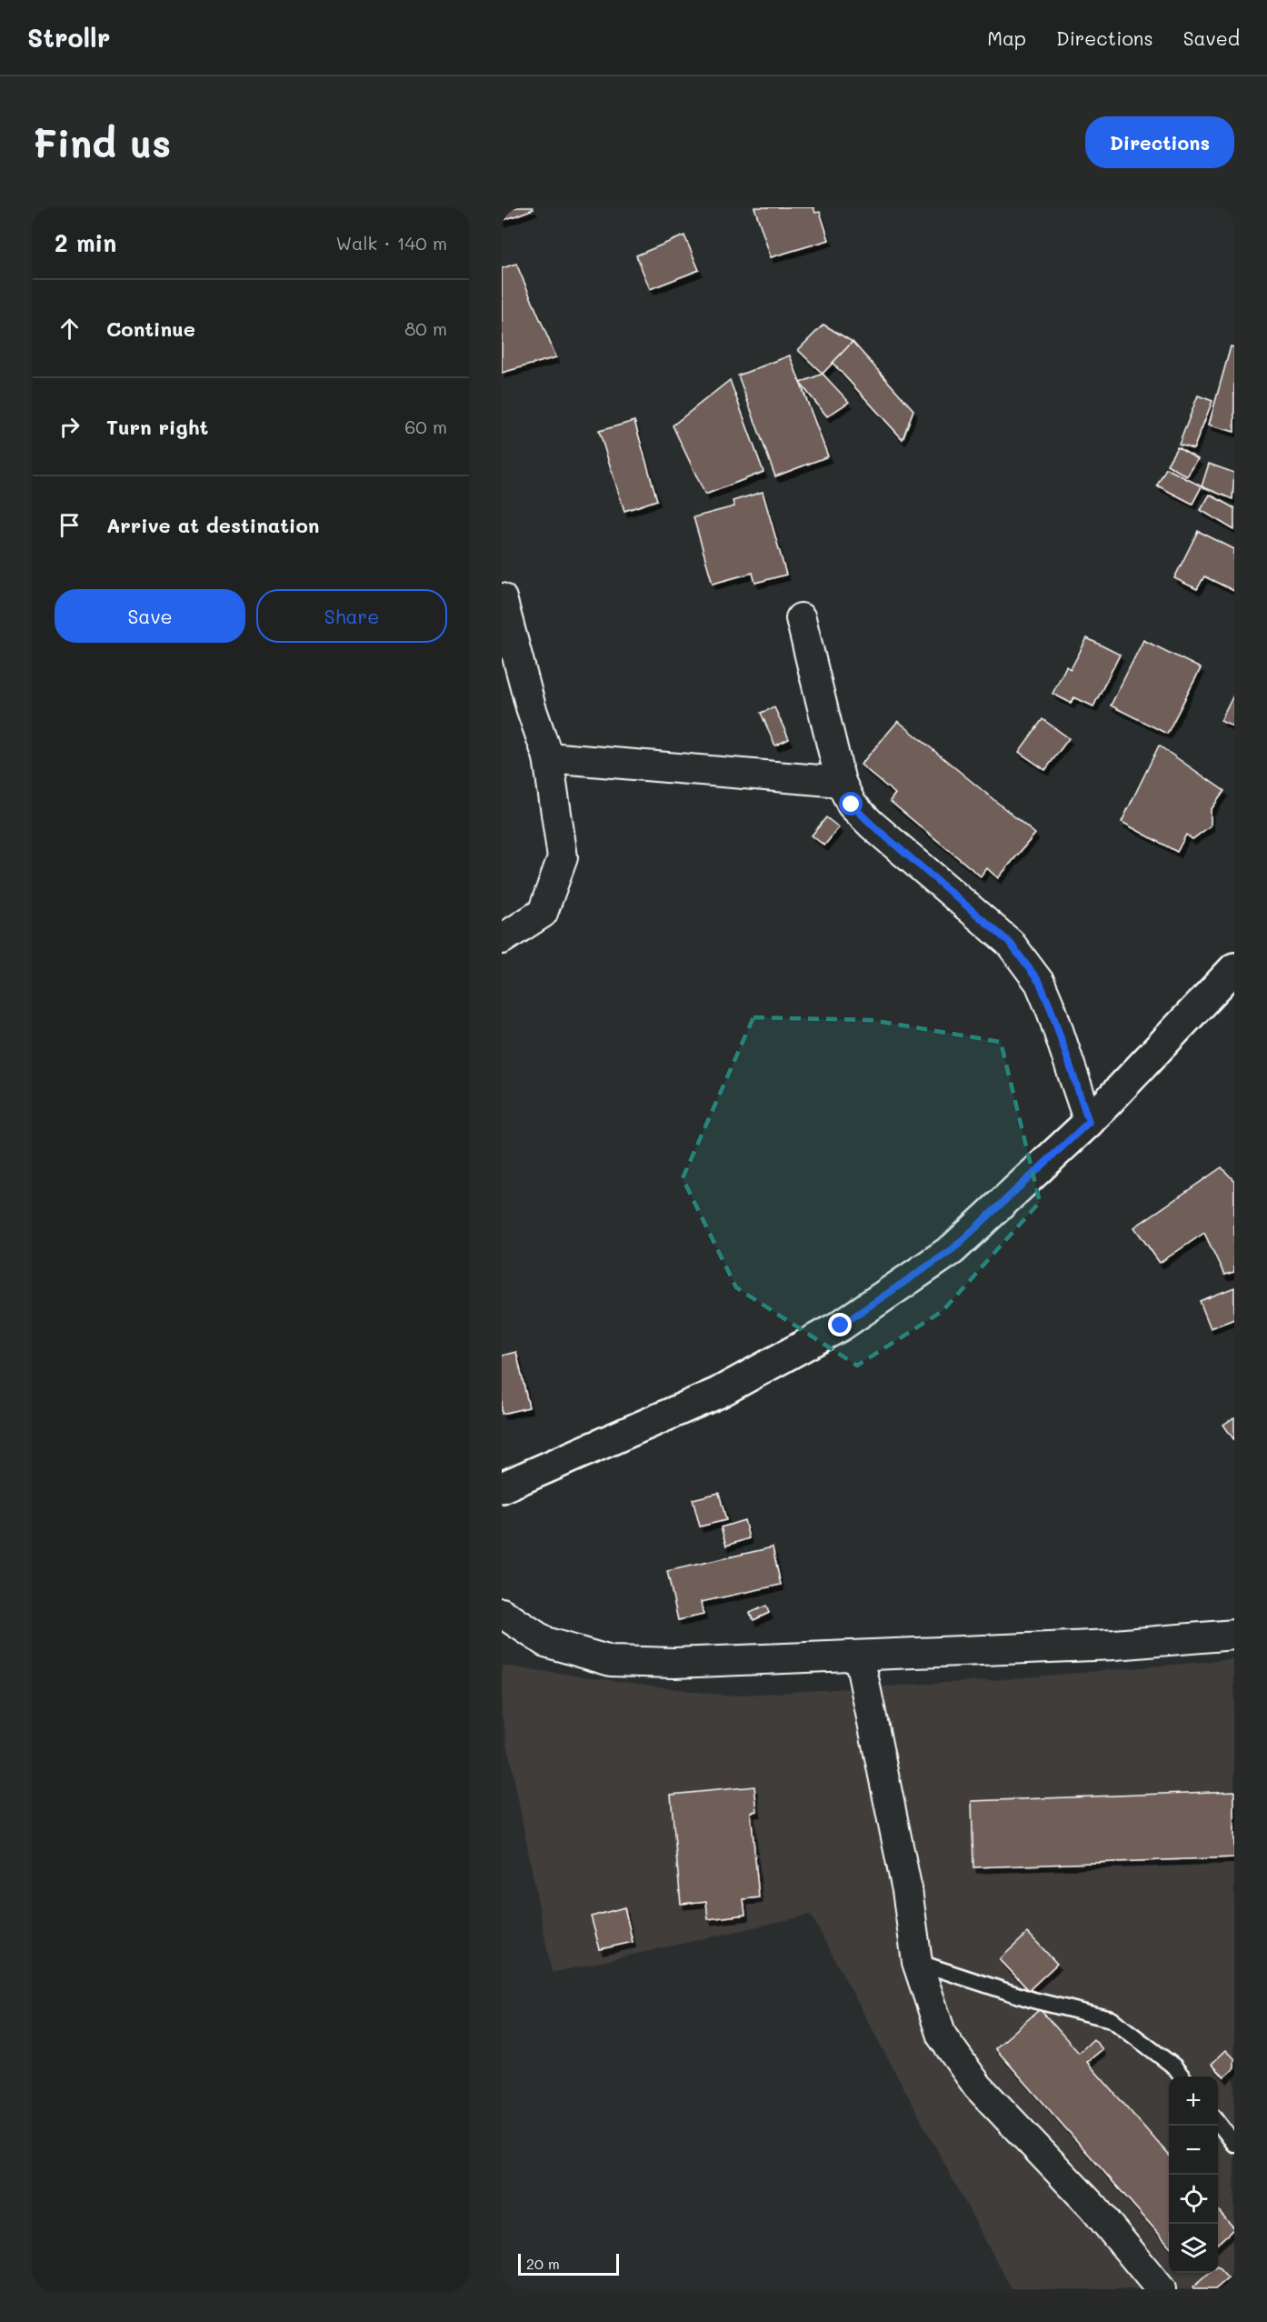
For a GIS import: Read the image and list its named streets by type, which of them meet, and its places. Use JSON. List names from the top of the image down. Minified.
{"scale_bar":"20 m","page":{"header":"Strollr","nav":["Map","Directions","Saved"],"buttons":["Directions",["Save","Share"]],"title":"Find us","heading":["2 min","Walk · 140 m"],"list":[["Continue","80 m"],["Turn right","60 m"],"Arrive at destination"],"map_buttons":["+","−"],"scale":"20 m"}}
